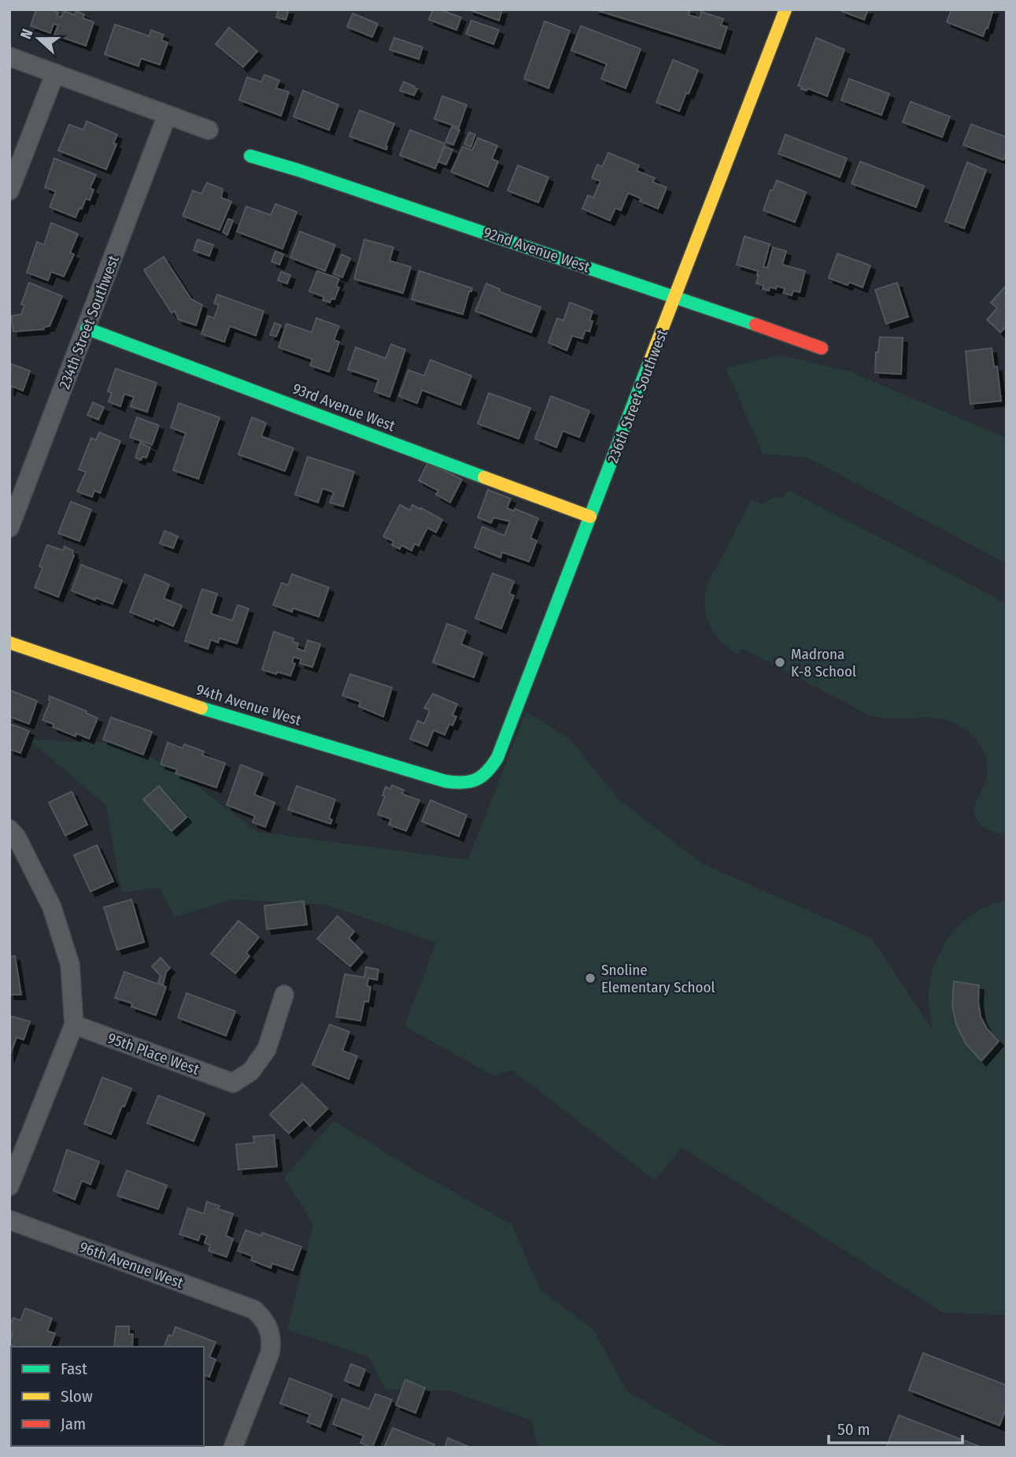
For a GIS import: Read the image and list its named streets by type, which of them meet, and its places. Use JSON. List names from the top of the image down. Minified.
{"streets":{"street":["92nd Avenue West","234th Street Southwest","236th Street Southwest","93rd Avenue West","94th Avenue West","95th Place West","96th Avenue West"]},"crossings":[["92nd Avenue West","236th Street Southwest"],["234th Street Southwest","93rd Avenue West"],["236th Street Southwest","93rd Avenue West"],["236th Street Southwest","94th Avenue West"]],"places":["Madrona K-8 School","Snoline Elementary School"],"legend":["Fast","Slow","Jam"],"scale_bar":"50 m","north":"left"}
